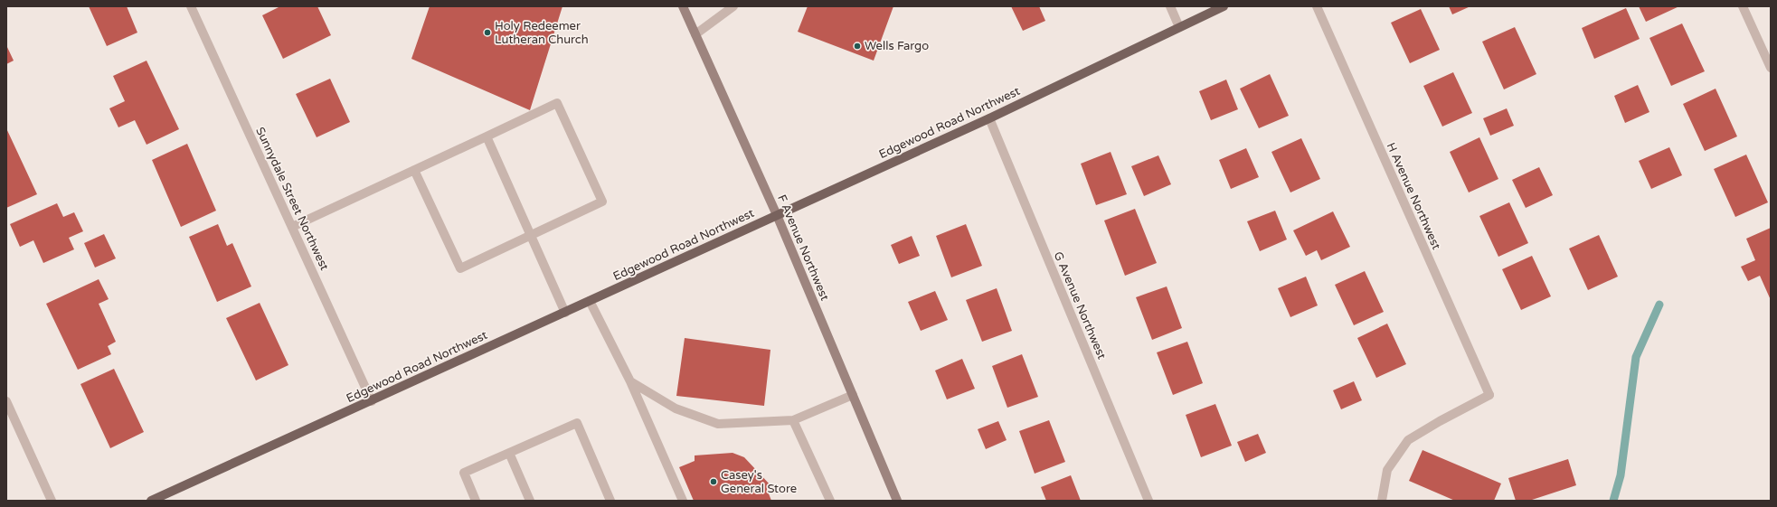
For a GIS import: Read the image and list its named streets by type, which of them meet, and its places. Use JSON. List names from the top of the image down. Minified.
{"streets":{"main road":["Edgewood Road Northwest","F Avenue Northwest"],"street":["H Avenue Northwest","Sunnydale Street Northwest","G Avenue Northwest"]},"crossings":[["Edgewood Road Northwest","Sunnydale Street Northwest"],["Edgewood Road Northwest","F Avenue Northwest"],["Edgewood Road Northwest","G Avenue Northwest"]],"places":["Holy Redeemer Lutheran Church","Wells Fargo","Casey's General Store"]}
